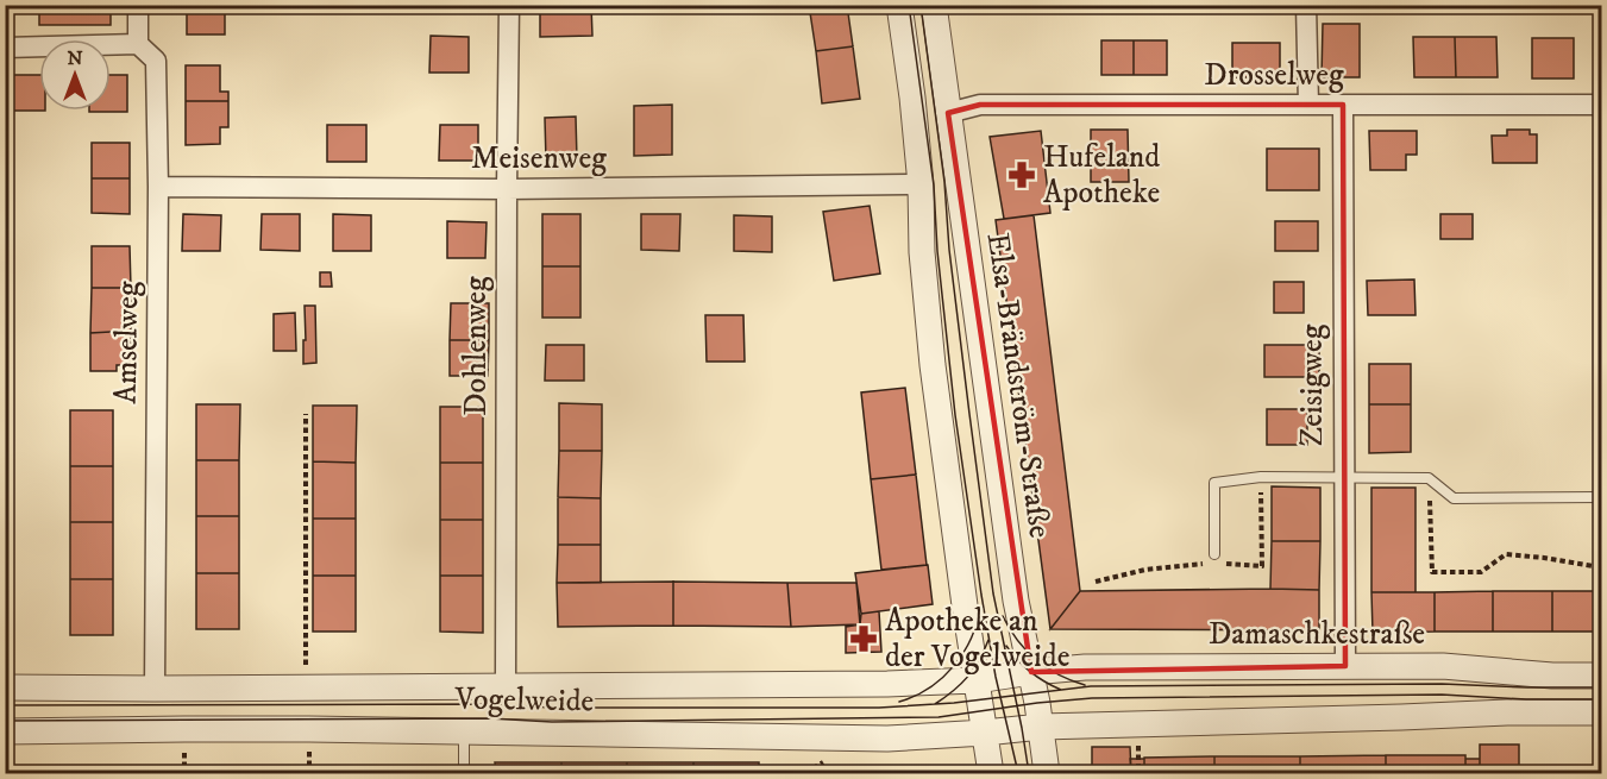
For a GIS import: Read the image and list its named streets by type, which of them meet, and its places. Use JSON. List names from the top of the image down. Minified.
{"streets":{"street":["Drosselweg","Meisenweg","Amselweg","Dohlenweg","Elsa-Brändström-Straße","Zeisigweg","Damaschkestraße","Vogelweide"]},"crossings":[["Drosselweg","Elsa-Brändström-Straße"],["Drosselweg","Zeisigweg"],["Meisenweg","Amselweg"],["Meisenweg","Dohlenweg"],["Amselweg","Vogelweide"],["Dohlenweg","Vogelweide"],["Elsa-Brändström-Straße","Damaschkestraße"],["Elsa-Brändström-Straße","Vogelweide"],["Zeisigweg","Damaschkestraße"],["Damaschkestraße","Vogelweide"]],"places":{"pharmacy":["Hufeland Apotheke","Apotheke an der Vogelweide"]},"north":"top"}
